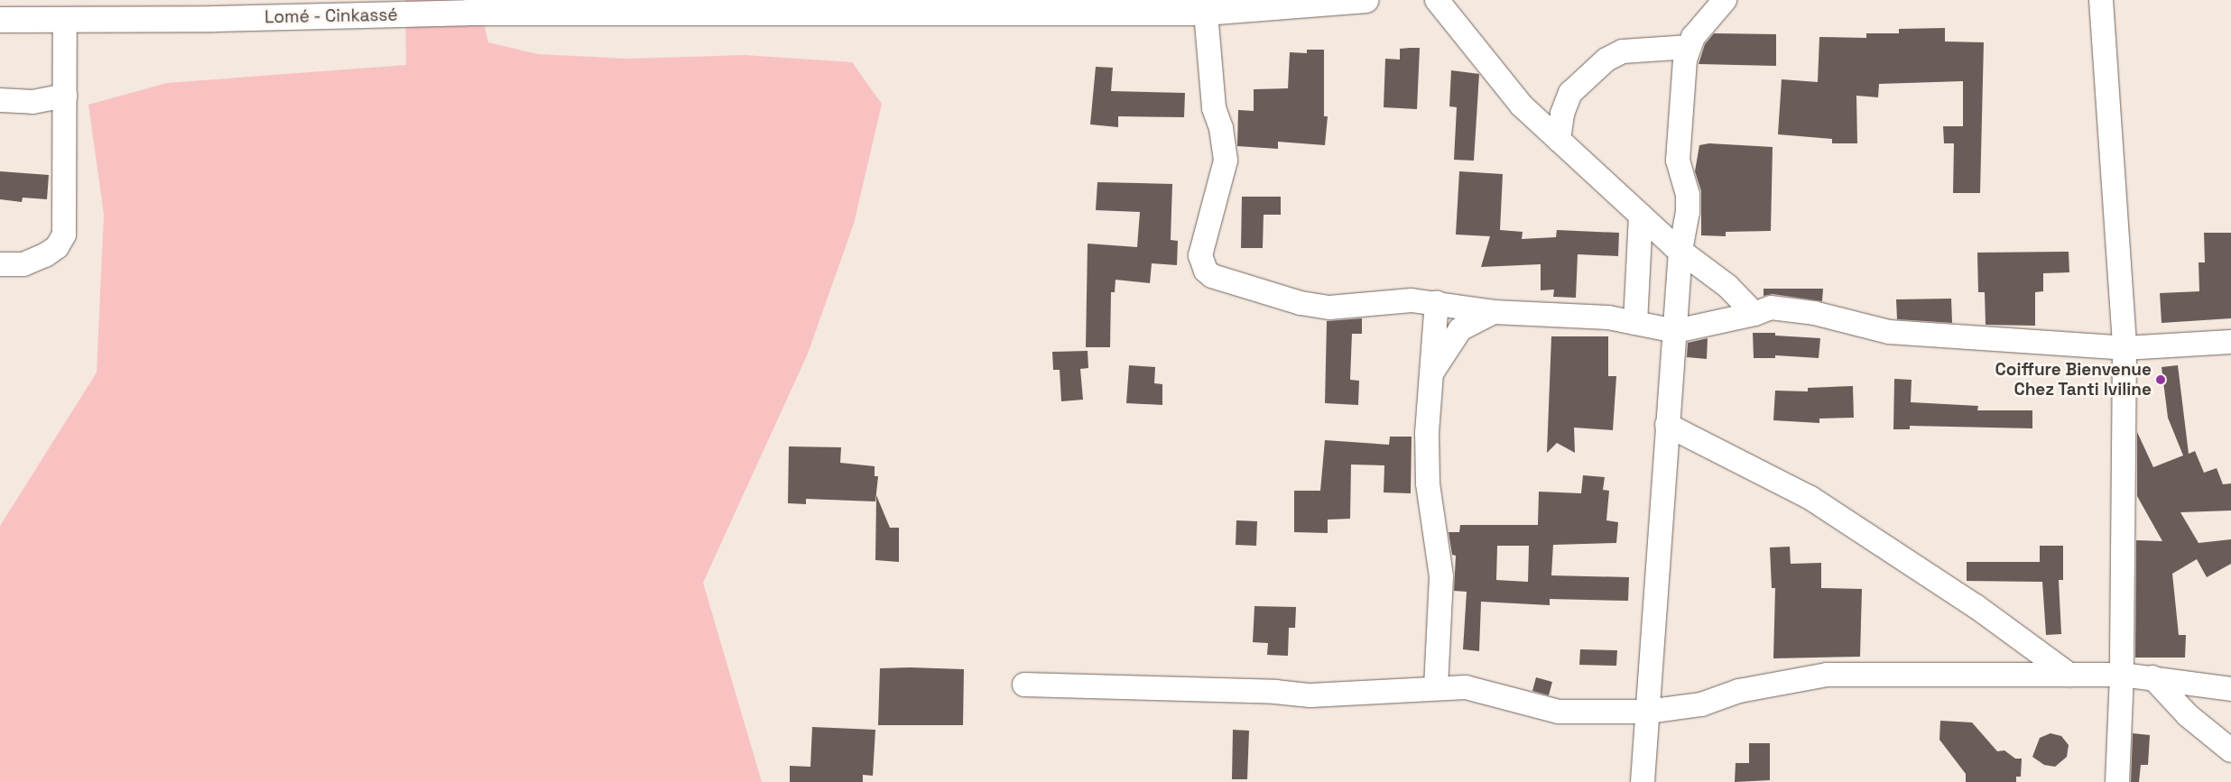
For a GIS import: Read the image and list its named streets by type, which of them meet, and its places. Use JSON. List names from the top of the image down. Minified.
{"streets":{"highway":["Lomé - Cinkassé"]},"places":["Coiffure Bienvenue Chez Tanti Iviline"]}
